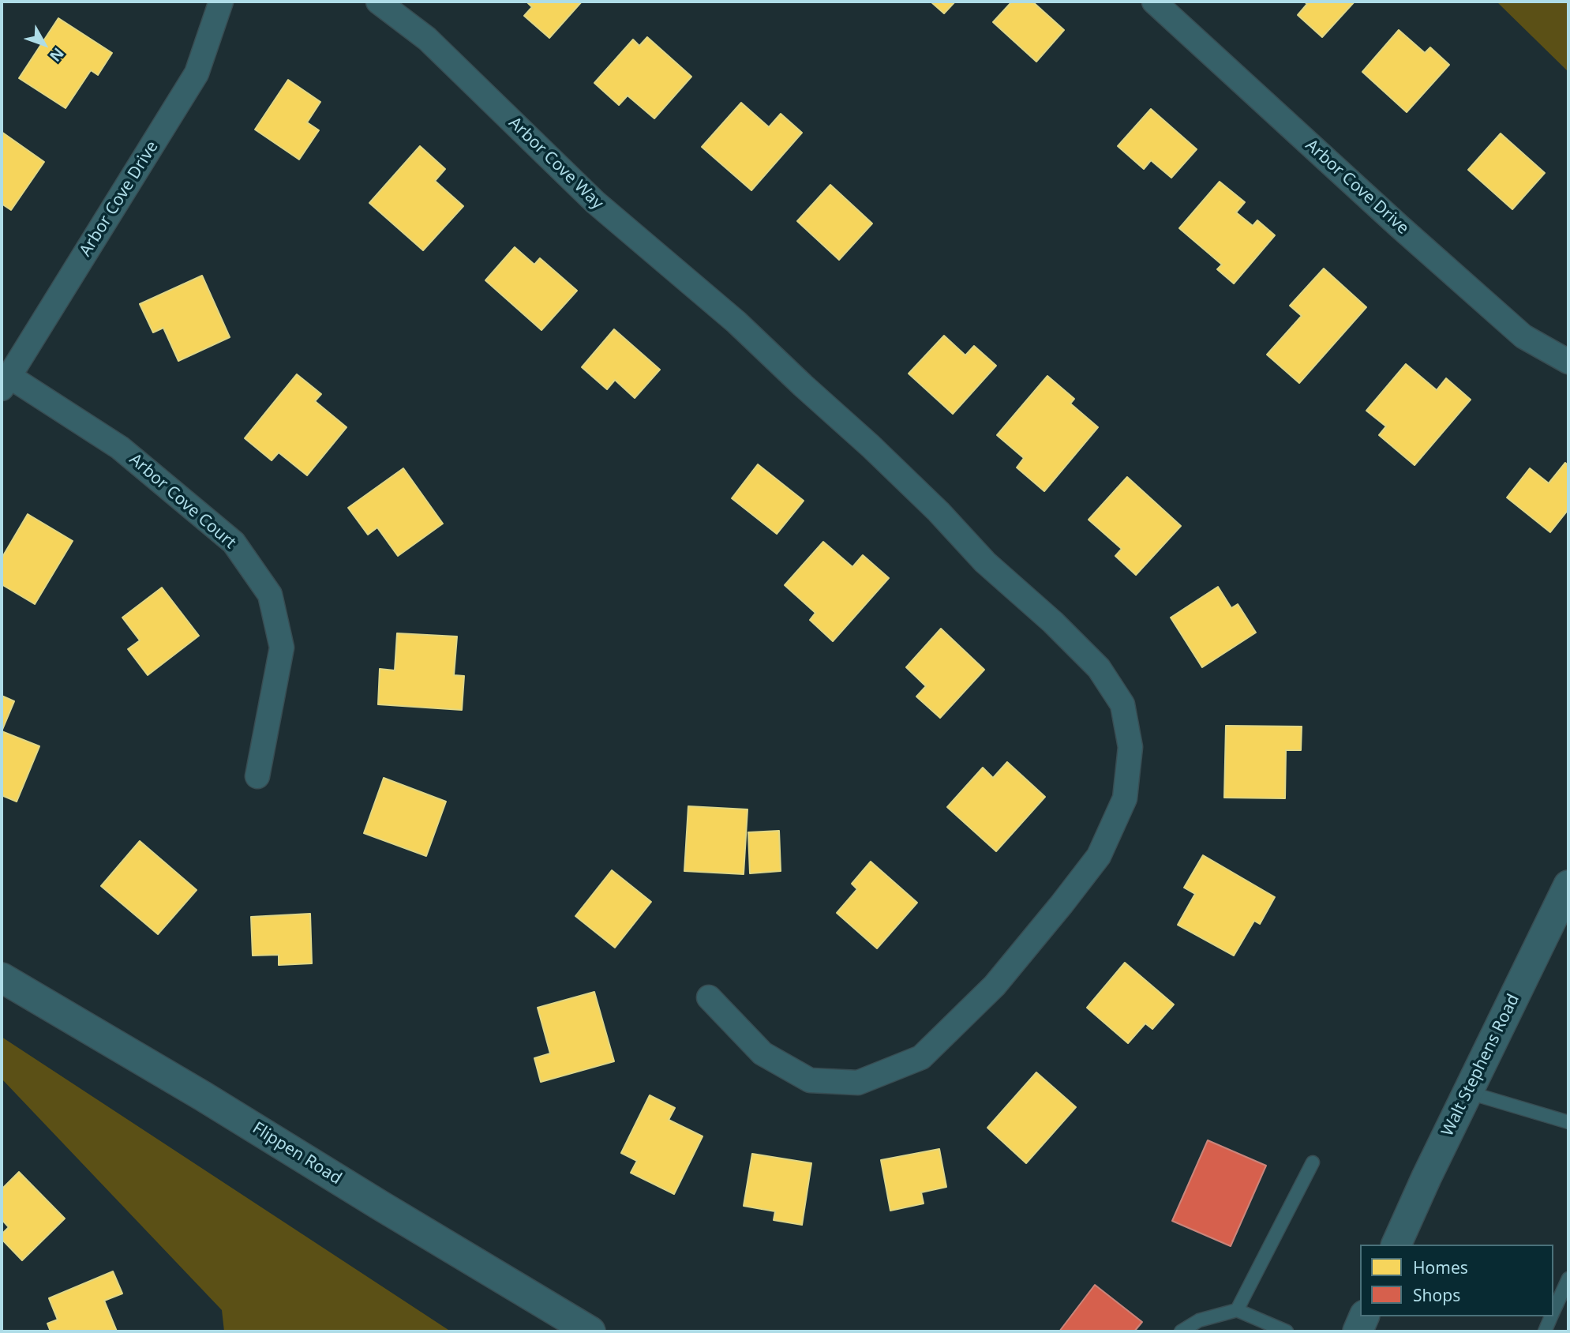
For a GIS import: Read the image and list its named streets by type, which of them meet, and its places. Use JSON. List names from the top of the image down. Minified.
{"streets":{"street":["Arbor Cove Way","Arbor Cove Drive","Arbor Cove Court","Walt Stephens Road","Flippen Road"]},"crossings":[["Arbor Cove Drive","Arbor Cove Court"]],"legend":["Homes","Shops"],"north":"bottom right"}
